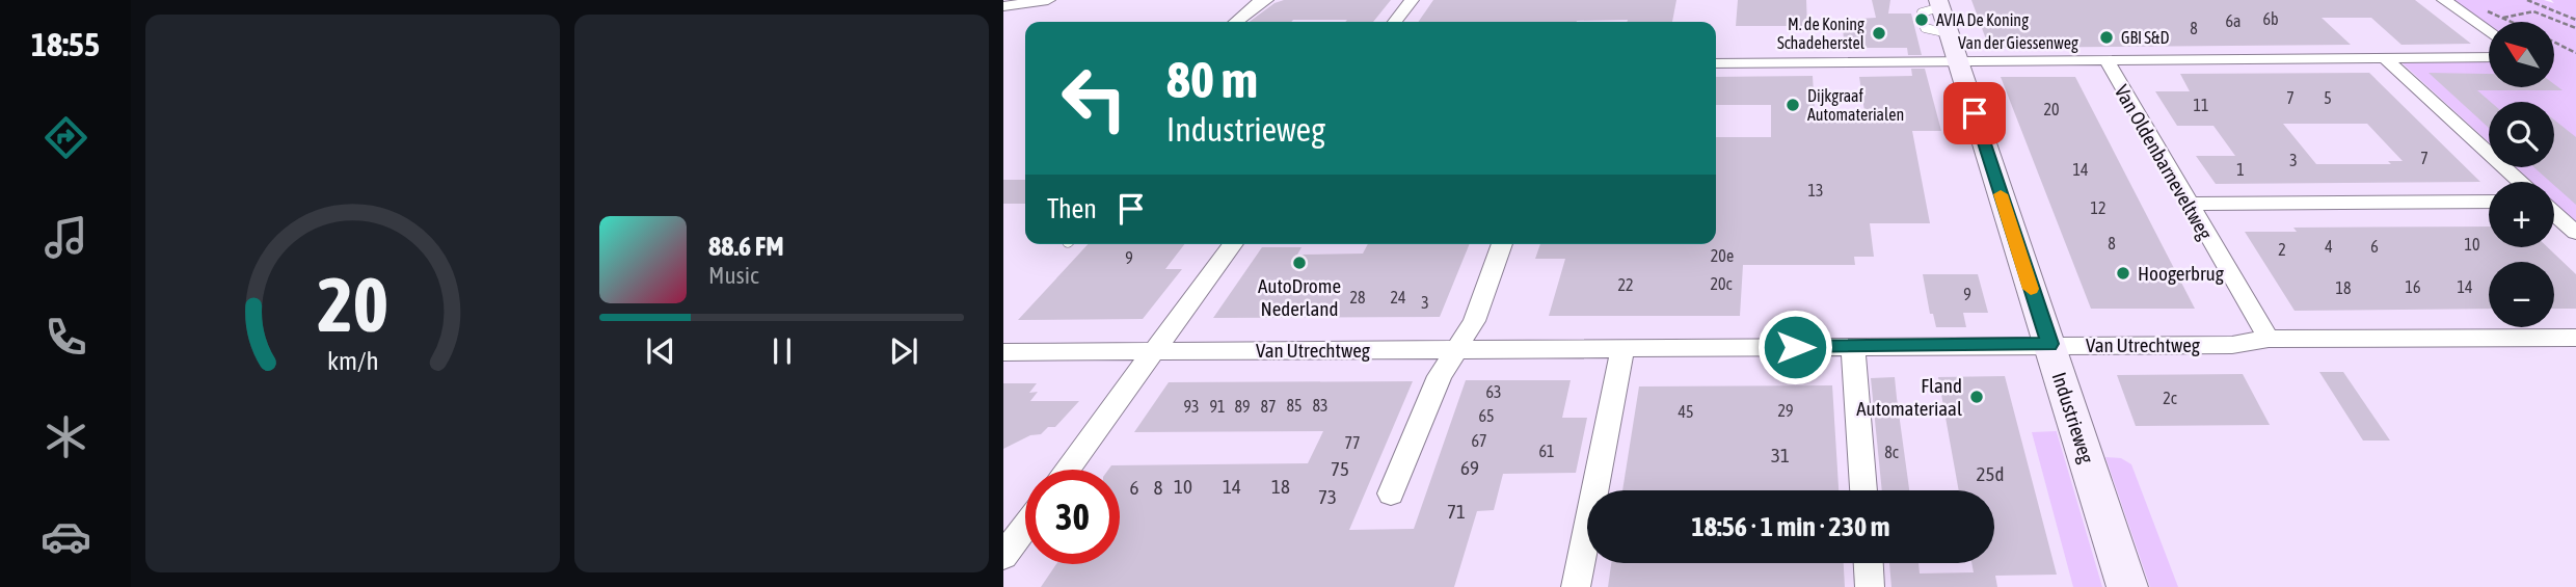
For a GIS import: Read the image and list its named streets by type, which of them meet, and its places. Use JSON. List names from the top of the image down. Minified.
{"streets":{"street":["Van der Giessenweg","Van Oldenbarneveltweg","Van Utrechtweg","Industrieweg"]},"crossings":[["Van der Giessenweg","Van Oldenbarneveltweg"],["Van der Giessenweg","Industrieweg"],["Van Oldenbarneveltweg","Van Utrechtweg"],["Van Utrechtweg","Industrieweg"]],"places":["AVIA De Koning","M. de Koning Schadeherstel","GBI S&D","Dijkgraaf Automaterialen","AutoDrome Nederland","Hoogerbrug","Fland Automateriaal"],"house_numbers":["6b","6a","8","7","5","11","20","7","3","14","1","13","12","8","10","4","6","2","20e","9","20c","22","16","14","18","9","28","24","3","63","2c","85","83","93","91","89","87","29","45","65","67","77","61","8c","31","69","75","25d","10","14","18","6","8","73","71"],"north":"top left","page":{"tabs":"18:55","map_buttons":["+","−"],"turn":["80 m","Industrieweg"],"then":"Then","song":["88.6 FM","Music"],"limit":"30","trip":"18:56 · 1 min · 230 m","gauge":["20","km/h"]}}
